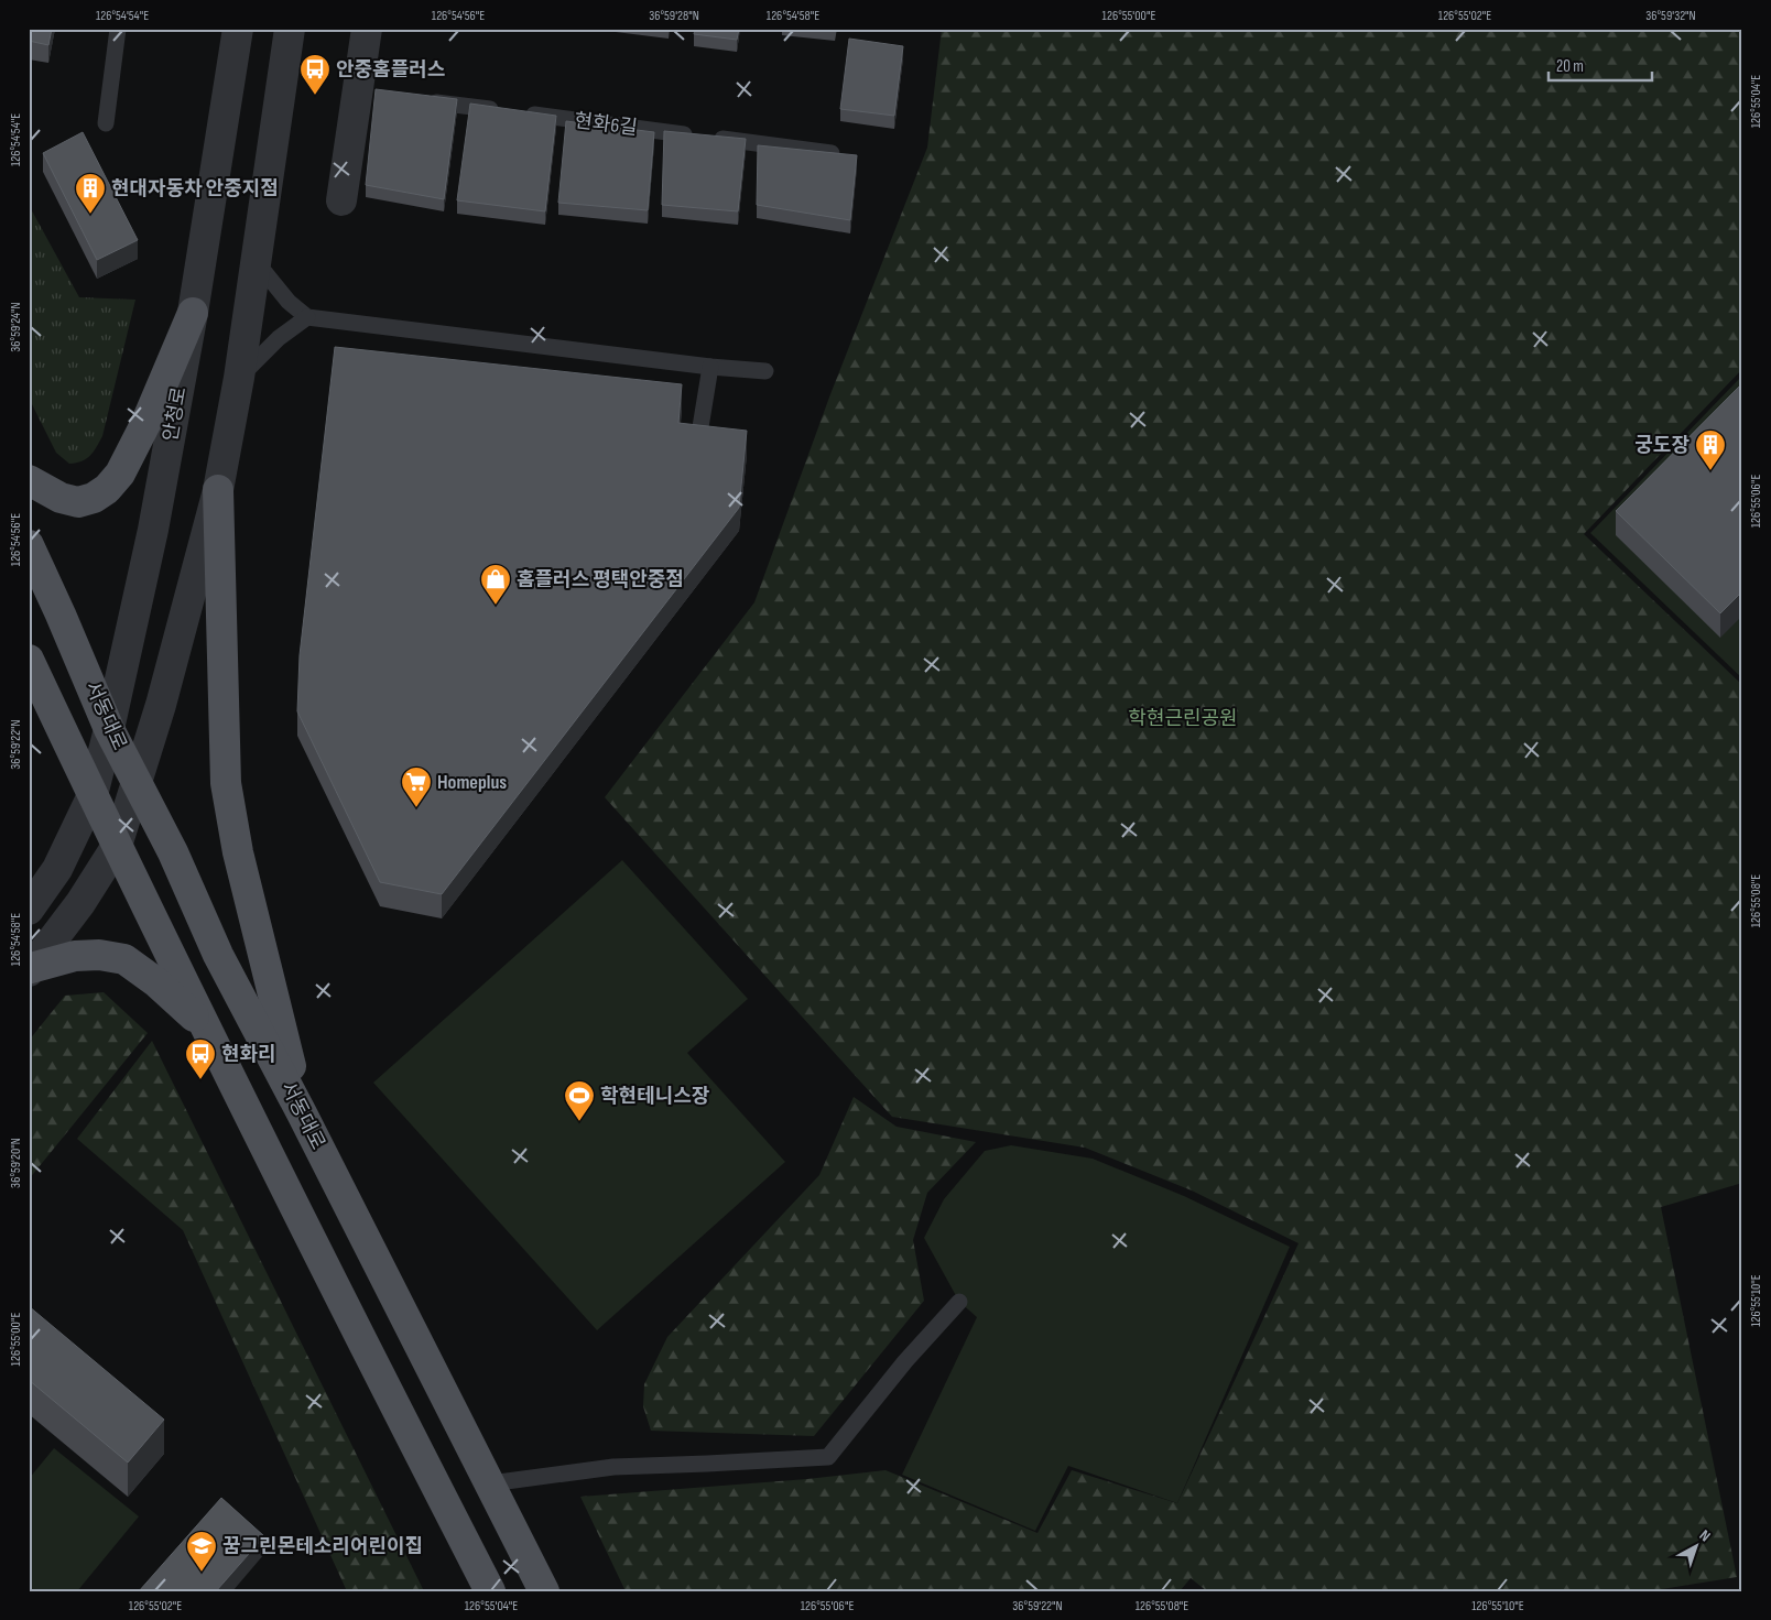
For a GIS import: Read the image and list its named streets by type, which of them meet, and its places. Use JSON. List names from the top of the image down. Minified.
{"streets":{"main road":["서동대로"],"street":["안청로"],"lane":["현화6길"]},"crossings":[["안청로","서동대로"]],"parks":["학현근린공원"],"places":{"bus stop":["안중홈플러스","현화리"],"building":["현대자동차 안중지점","궁도장"],"shop":["홈플러스 평택안중점"],"supermarket":["Homeplus"],"sports":["학현테니스장"],"school or university":["꿈그린몬테소리어린이집"]},"scale_bar":"20 m","north":"top right","coordinates":["126°54'54\"E","126°54'56\"E","36°59'28\"N","126°54'58\"E","126°55'00\"E","126°55'02\"E","36°59'32\"N","126°55'04\"E","36°59'24\"N","126°55'06\"E","36°59'22\"N","126°55'08\"E","36°59'20\"N","126°55'10\"E"]}
